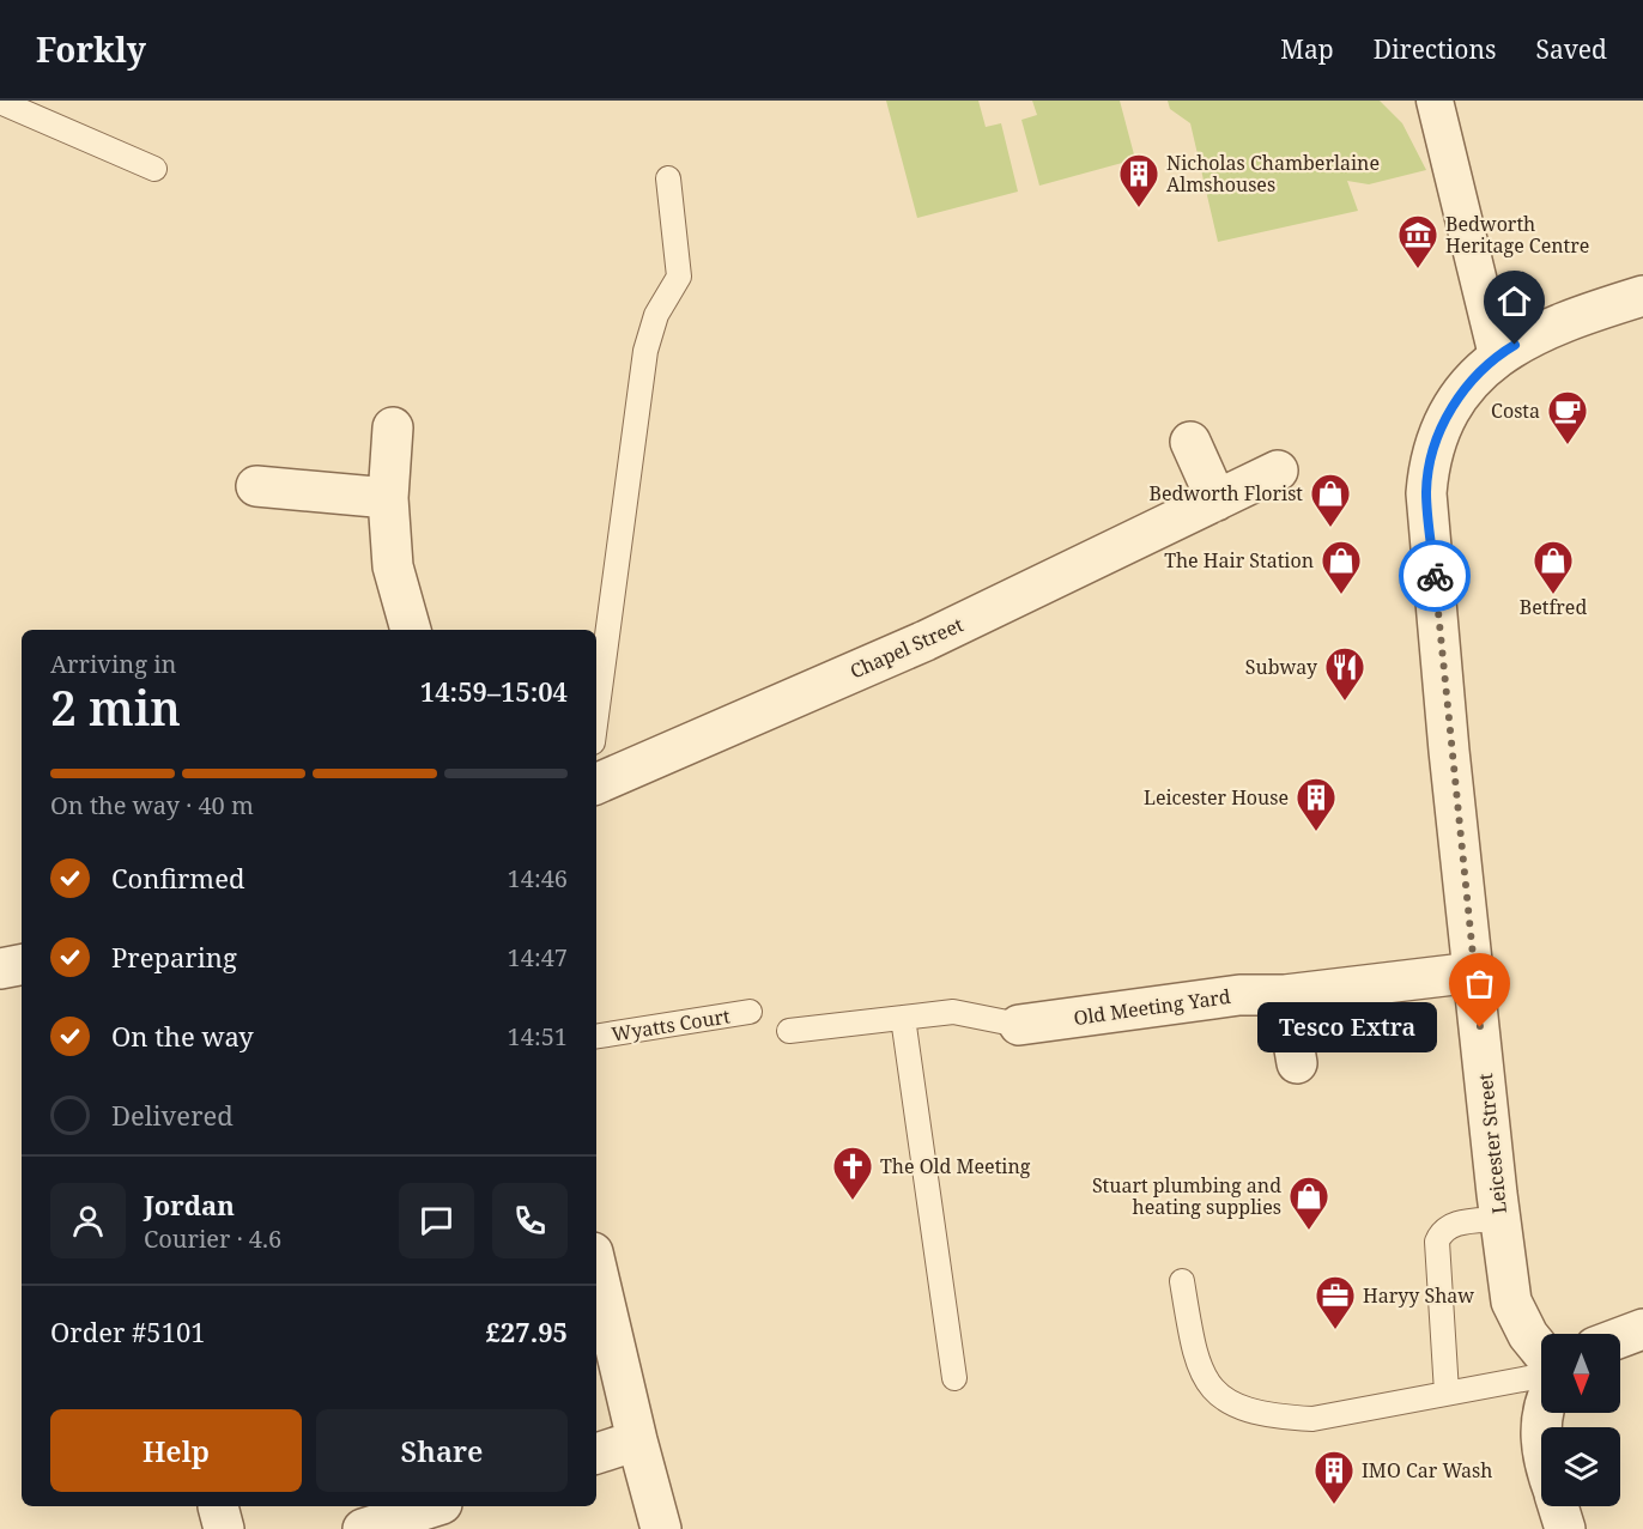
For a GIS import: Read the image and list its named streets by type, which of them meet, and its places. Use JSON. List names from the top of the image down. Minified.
{"streets":{"street":["Chapel Street","Old Meeting Yard","Leicester Street"],"lane":["Wyatts Court"]},"crossings":[["Old Meeting Yard","Leicester Street"]],"places":{"building":["Nicholas Chamberlaine Almshouses","Leicester House","IMO Car Wash"],"museum":["Bedworth Heritage Centre"],"cafe":["Costa"],"shop":["Bedworth Florist","The Hair Station","Betfred","Stuart plumbing and heating supplies"],"restaurant":["Subway"],"other":["Tesco Extra"],"church":["The Old Meeting"],"office":["Haryy Shaw"]},"north":"bottom","page":{"header":"Forkly","nav":["Map","Directions","Saved"],"heading":["2 min","Arriving in","14:59–15:04"],"panel":["Jordan","Courier · 4.6","Order #5101","£27.95"],"bar":"On the way · 40 m","list":[["Confirmed","14:46"],["Preparing","14:47"],["On the way","14:51"],"Delivered"],"bubble":"Tesco Extra","buttons":["Help","Share"]}}
